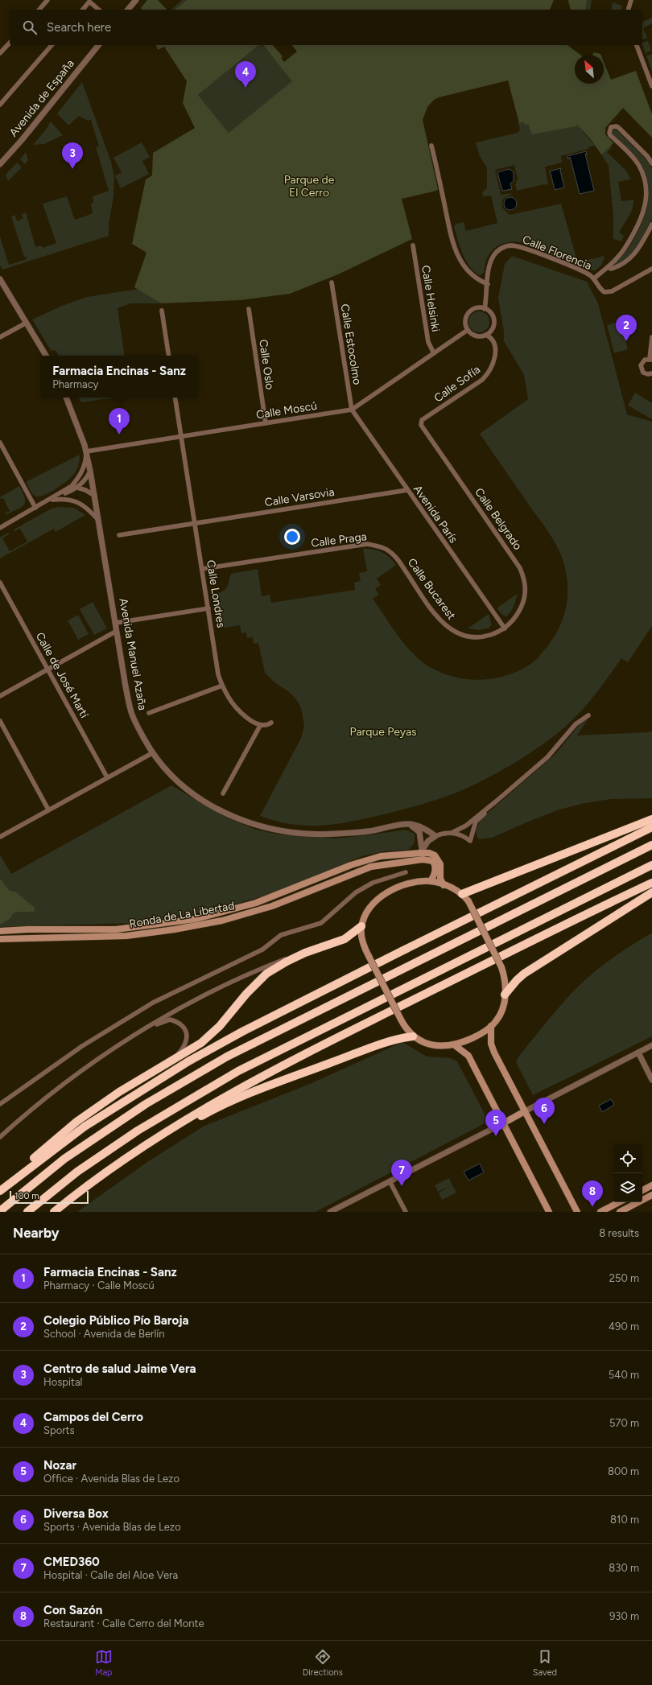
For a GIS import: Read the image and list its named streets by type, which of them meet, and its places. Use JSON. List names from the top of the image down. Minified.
{"streets":{"main road":["Ronda de La Libertad"],"street":["Avenida de España","Calle Florencia","Calle Helsinki","Calle Estocolmo","Calle Oslo","Calle Sofía","Calle Moscú","Calle Varsovia","Avenida París","Calle Belgrado","Calle Praga","Calle Bucarest","Calle Londres","Avenida Manuel Azaña","Calle de José Martí"]},"crossings":[["Calle Florencia","Calle Sofía"],["Calle Florencia","Calle Moscú"],["Calle Helsinki","Calle Moscú"],["Calle Estocolmo","Calle Moscú"],["Calle Estocolmo","Avenida París"],["Calle Oslo","Calle Moscú"],["Calle Sofía","Calle Moscú"],["Calle Sofía","Calle Belgrado"],["Calle Moscú","Avenida París"],["Calle Moscú","Calle Londres"],["Calle Moscú","Avenida Manuel Azaña"],["Calle Varsovia","Avenida París"],["Calle Varsovia","Calle Londres"],["Avenida París","Calle Belgrado"],["Avenida París","Calle Bucarest"],["Calle Belgrado","Calle Bucarest"],["Calle Praga","Calle Bucarest"],["Calle Praga","Calle Londres"]],"parks":["Parque de El Cerro","Parque Peyas"],"scale_bar":"100 m","north":"top left","page":{"search":"Search here","pins":["4","3","2","1","6","5","7","8"],"popup":["Farmacia Encinas - Sanz","Pharmacy"],"scale":"100 m","heading":["Nearby","8 results"],"list":[{"mark":"1","name":"Farmacia Encinas - Sanz","note":"Pharmacy · Calle Moscú","value":"250 m"},{"mark":"2","name":"Colegio Público Pío Baroja","note":"School · Avenida de Berlín","value":"490 m"},{"mark":"3","name":"Centro de salud Jaime Vera","note":"Hospital","value":"540 m"},{"mark":"4","name":"Campos del Cerro","note":"Sports","value":"570 m"},{"mark":"5","name":"Nozar","note":"Office · Avenida Blas de Lezo","value":"800 m"},{"mark":"6","name":"Diversa Box","note":"Sports · Avenida Blas de Lezo","value":"810 m"},{"mark":"7","name":"CMED360","note":"Hospital · Calle del Aloe Vera","value":"830 m"},{"mark":"8","name":"Con Sazón","note":"Restaurant · Calle Cerro del Monte","value":"930 m"}],"nav":["Map","Directions","Saved"]}}
